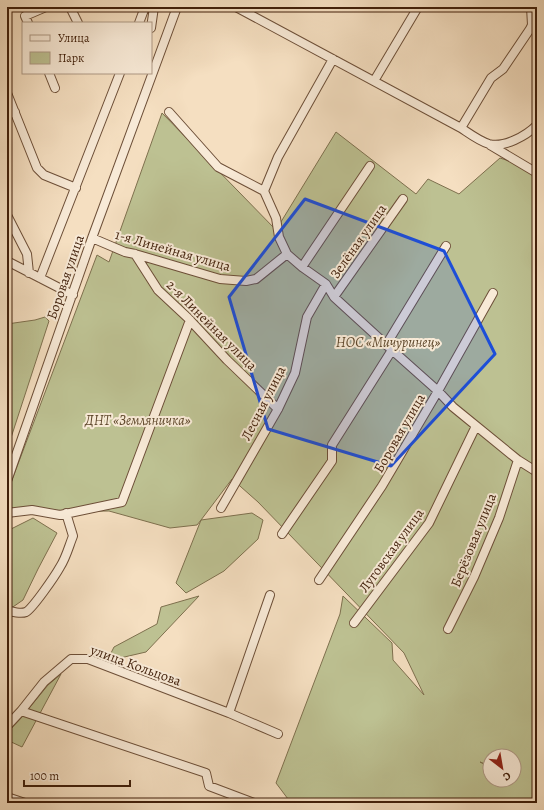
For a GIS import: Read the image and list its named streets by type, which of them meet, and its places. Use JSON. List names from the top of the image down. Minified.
{"streets":{"street":["Зелёная улица","1-я Линейная улица","Боровая улица","2-я Линейная улица","Лесная улица","Берёзовая улица","Луговская улица","улица Кольцова"]},"crossings":[["1-я Линейная улица","Боровая улица"],["1-я Линейная улица","2-я Линейная улица"],["2-я Линейная улица","Лесная улица"]],"parks":["НОС «Мичуринец»","ДНТ «Земляничка»"],"legend":["Улица","Парк"],"scale_bar":"100 m","north":"bottom right"}
